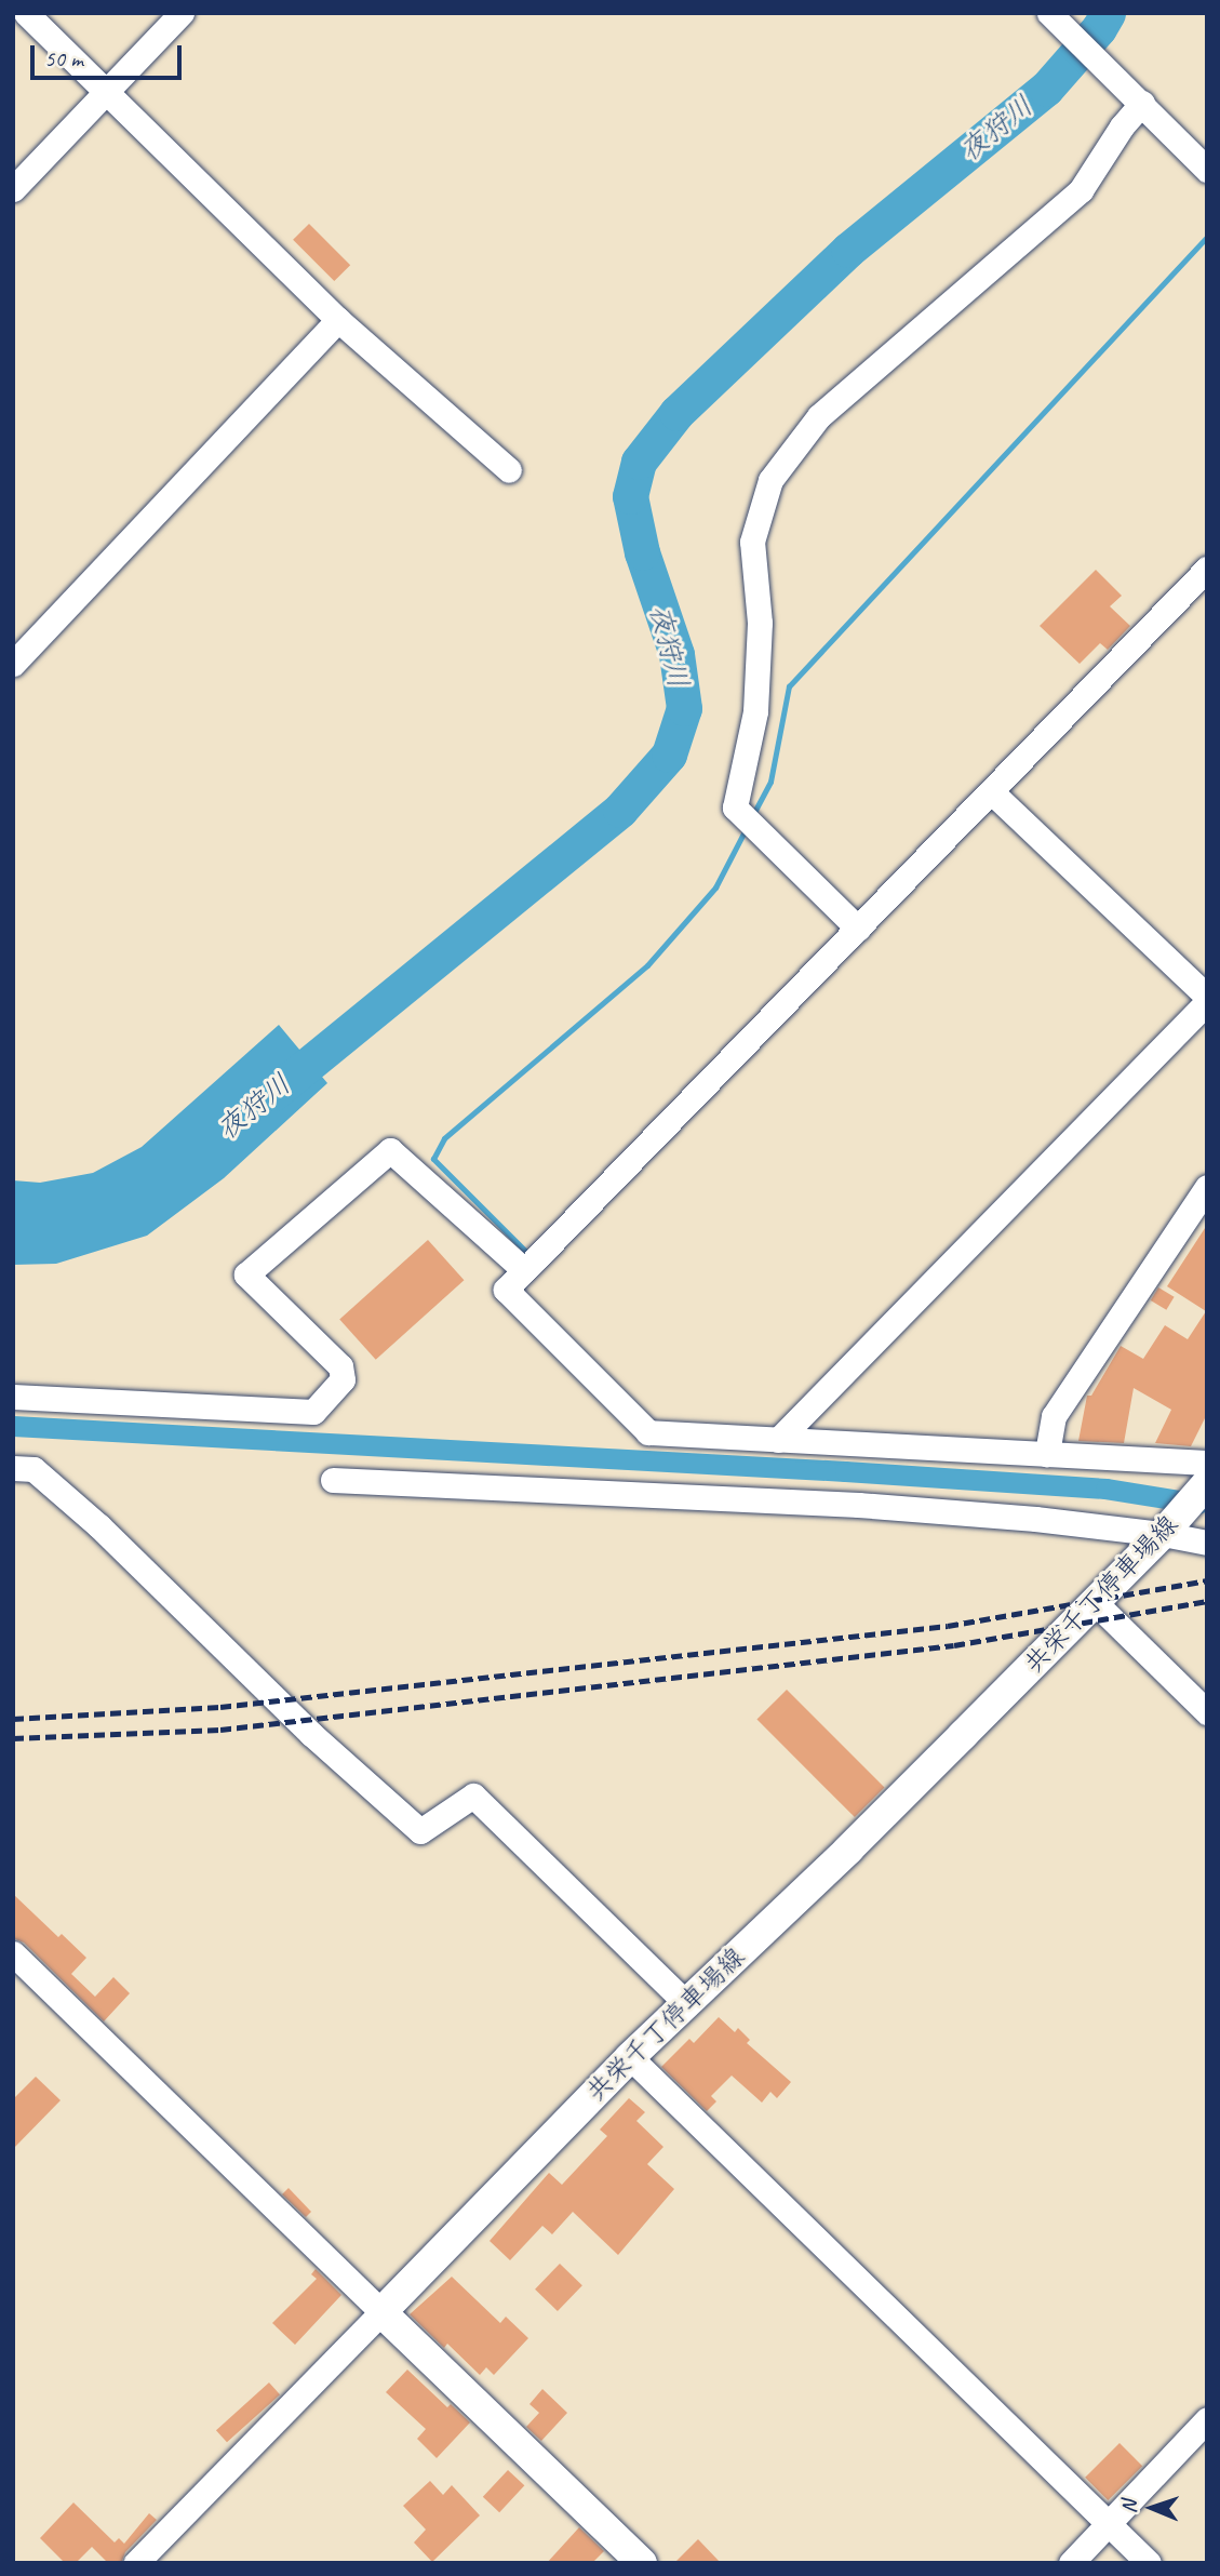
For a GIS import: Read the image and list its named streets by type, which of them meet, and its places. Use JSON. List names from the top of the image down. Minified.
{"streets":{"main road":["共栄千丁停車場線"]},"water":["夜狩川"],"scale_bar":"50 m","north":"left"}
